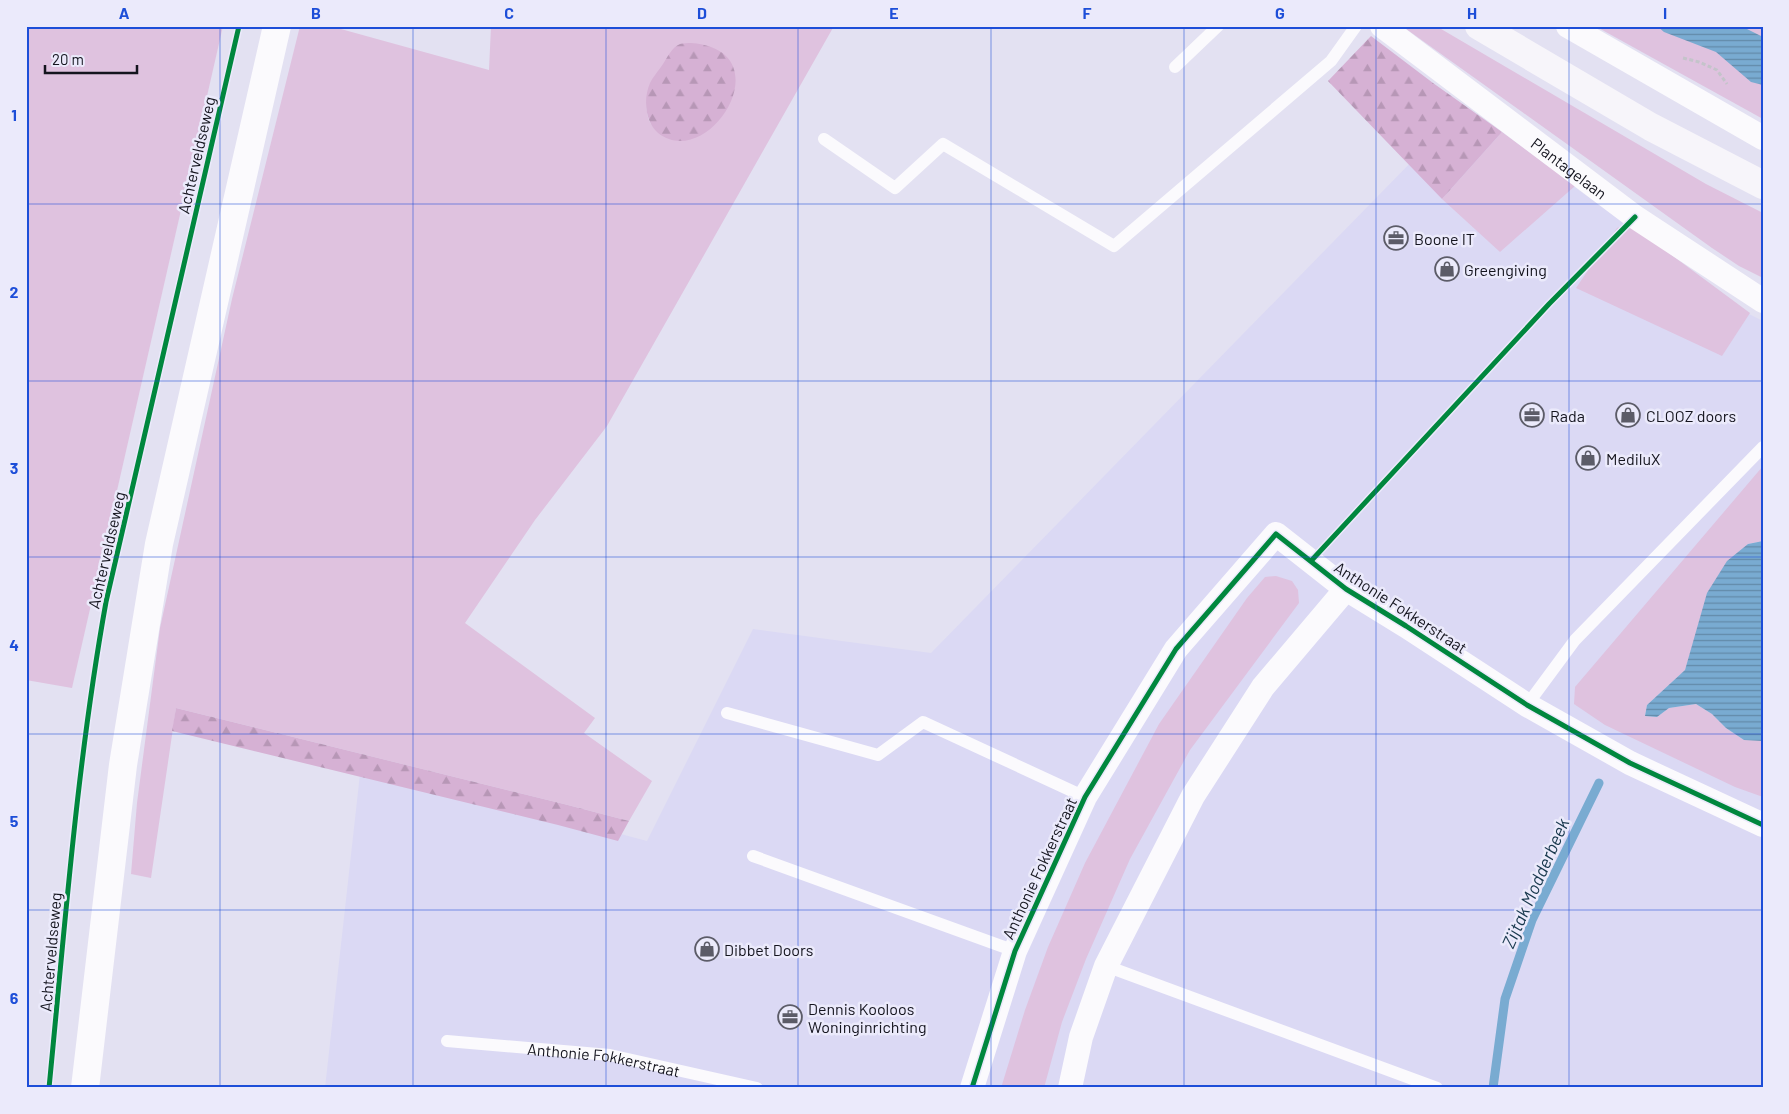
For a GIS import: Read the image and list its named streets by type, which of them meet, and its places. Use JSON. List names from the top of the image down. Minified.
{"streets":{"street":["Plantagelaan","Anthonie Fokkerstraat"],"cycle path":["Achterveldseweg"]},"water":["Zijtak Modderbeek"],"places":{"office":["Boone IT","Rada","Dennis Kooloos Woninginrichting"],"shop":["Greengiving","CLOOZ doors","MediluX","Dibbet Doors"]},"scale_bar":"20 m","grid":{"columns":["A","B","C","D","E","F","G","H","I"],"rows":["1","2","3","4","5","6"]}}
